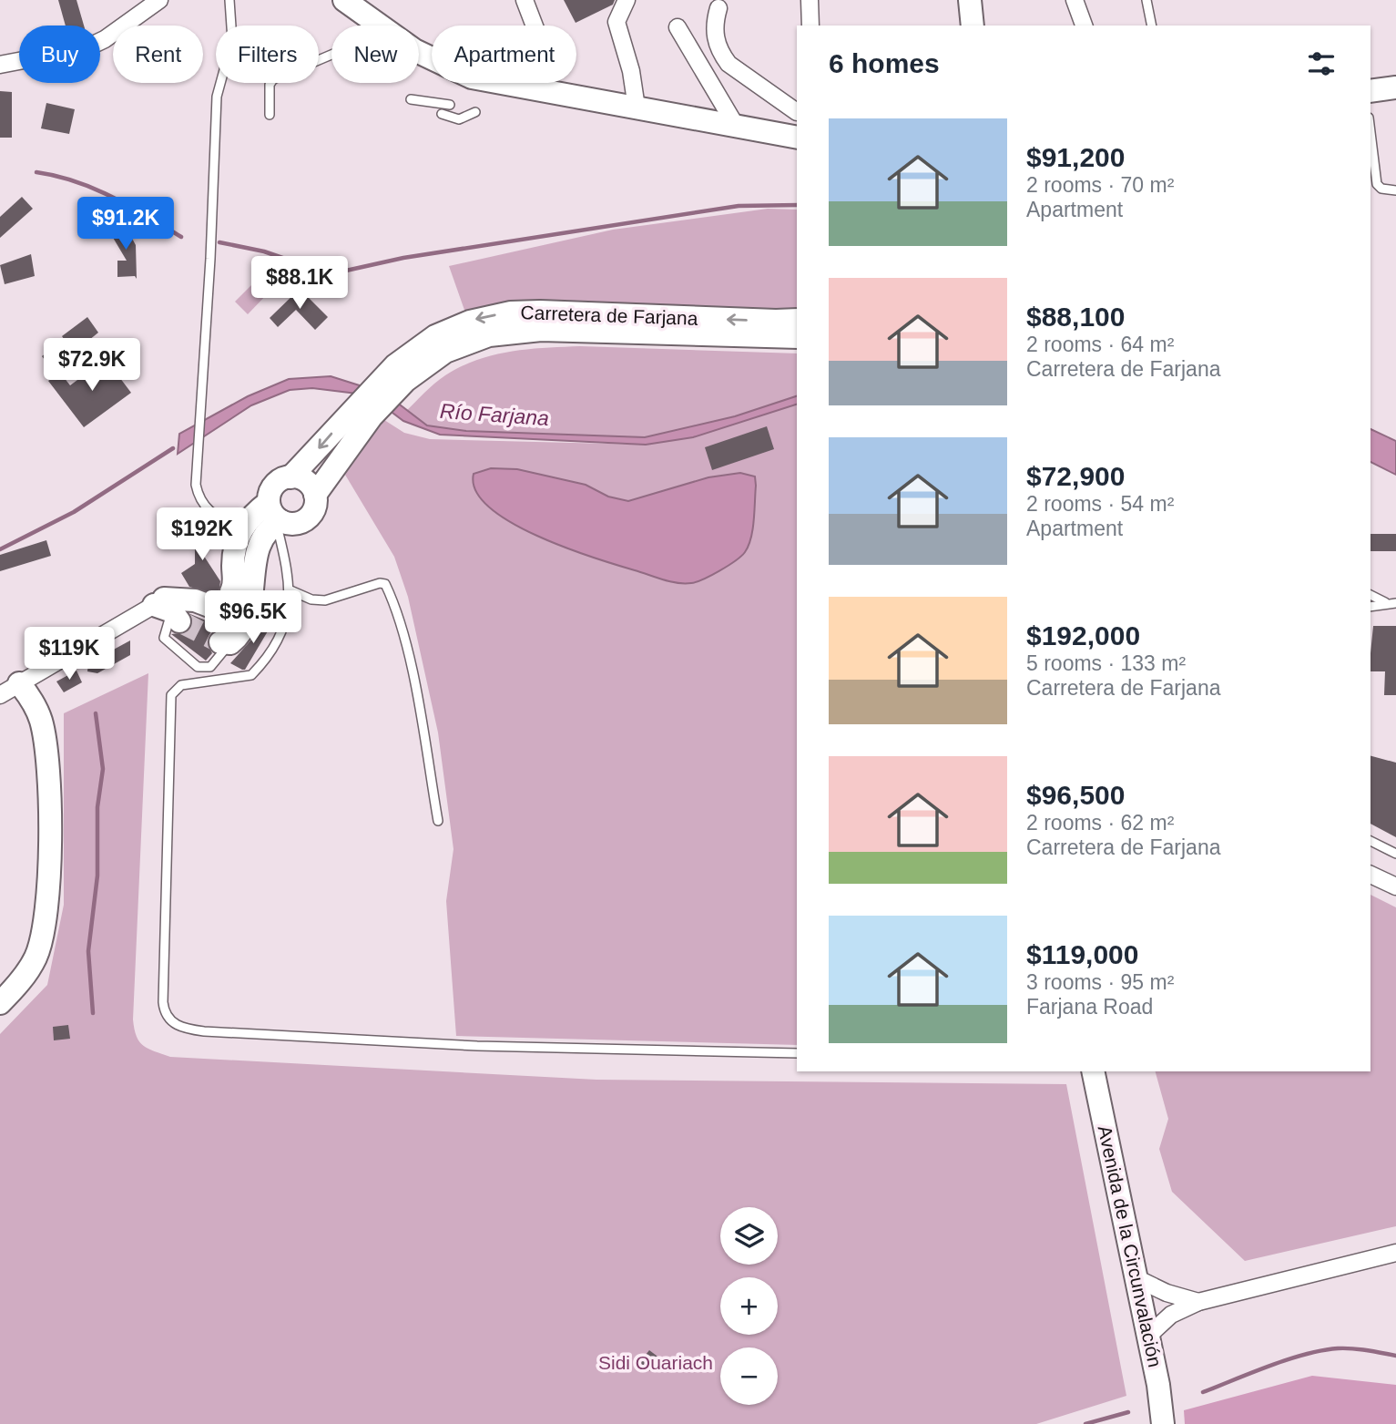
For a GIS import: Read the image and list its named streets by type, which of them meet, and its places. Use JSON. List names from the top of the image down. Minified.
{"streets":{"main road":["Carretera de Farjana","Avenida de la Circunvalación"]},"water":["Río Farjana"],"parks":["Sidi Ouariach"],"page":{"chip":["Buy","Rent","Filters","New","Apartment"],"heading":"6 homes","list":[{"name":"$91,200","note":"2 rooms · 70 m² · Apartment"},{"name":"$88,100","note":"2 rooms · 64 m² · Carretera de Farjana"},{"name":"$72,900","note":"2 rooms · 54 m² · Apartment"},{"name":"$192,000","note":"5 rooms · 133 m² · Carretera de Farjana"},{"name":"$96,500","note":"2 rooms · 62 m² · Carretera de Farjana"},{"name":"$119,000","note":"3 rooms · 95 m² · Farjana Road"}],"price":["$91.2K","$88.1K","$72.9K","$192K","$96.5K","$119K"],"map_buttons":["+","−"]}}
